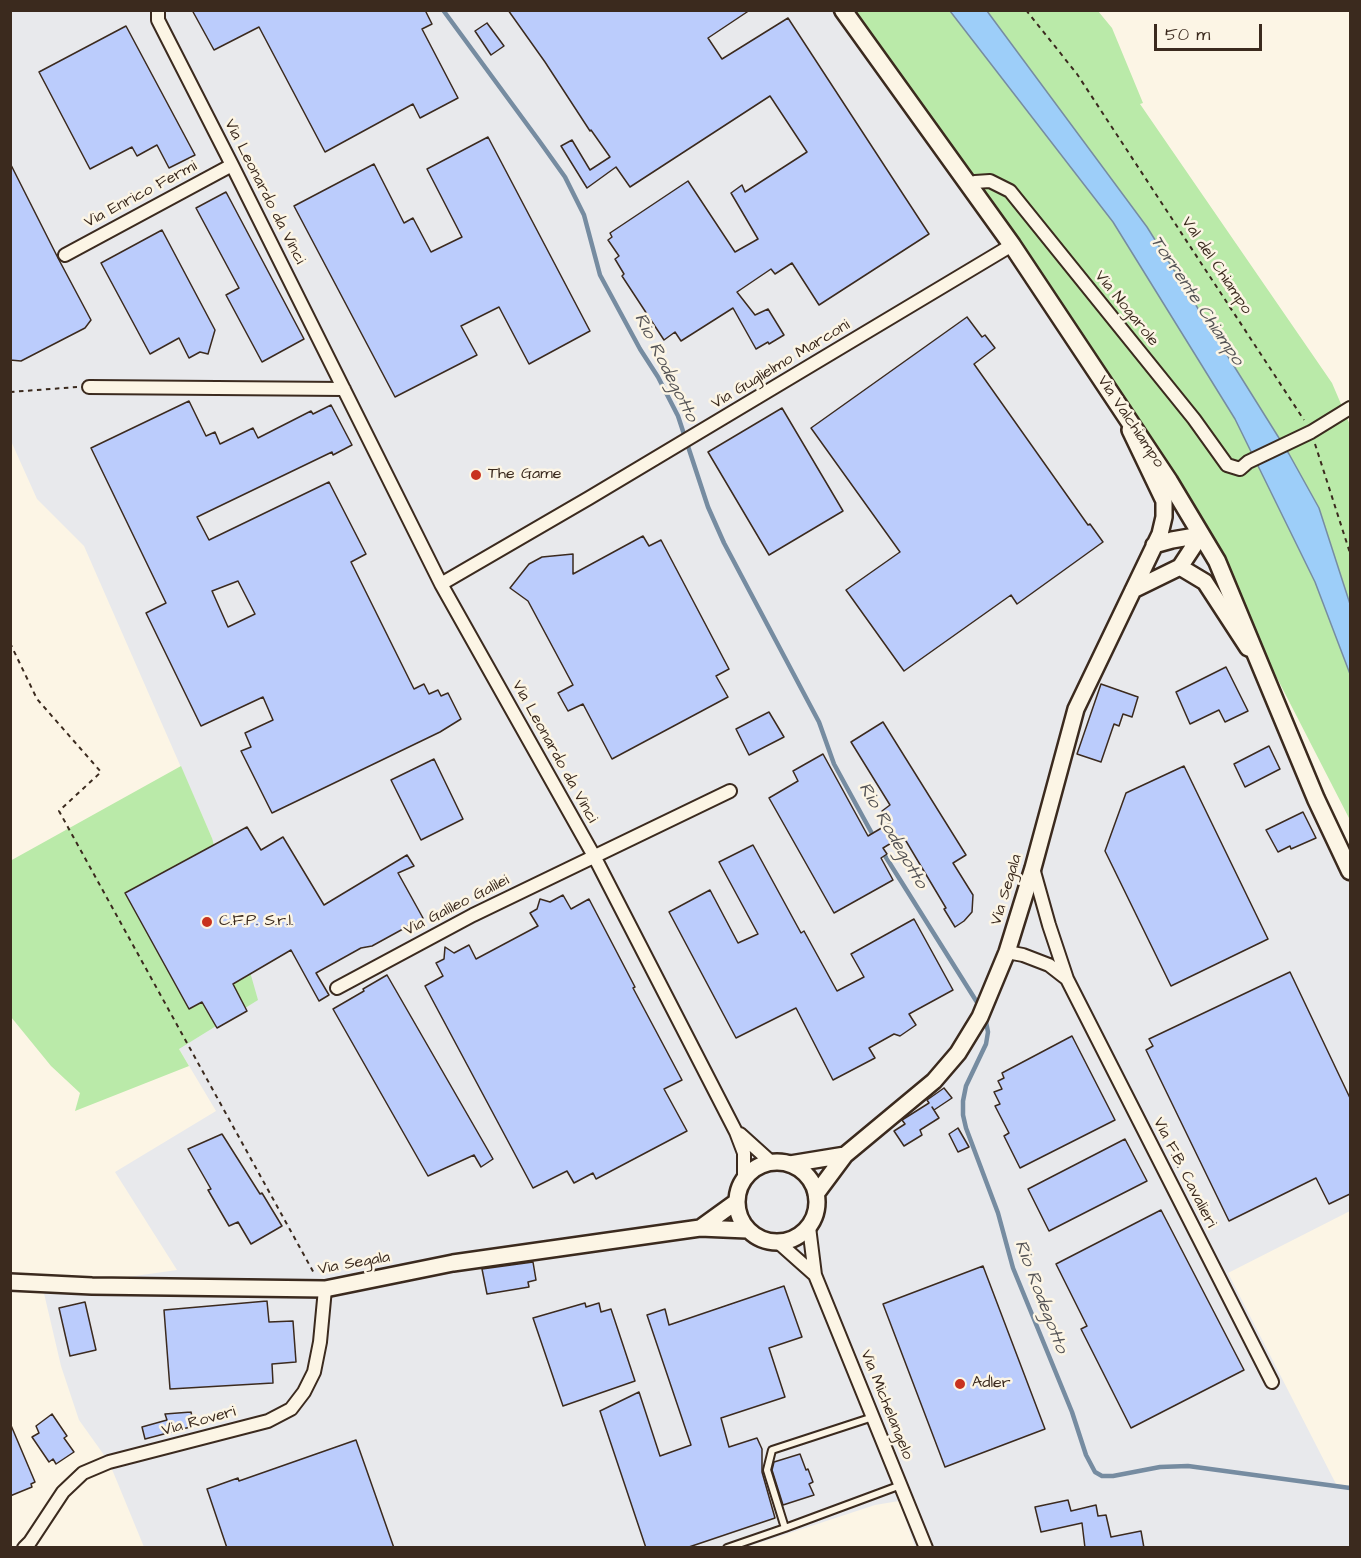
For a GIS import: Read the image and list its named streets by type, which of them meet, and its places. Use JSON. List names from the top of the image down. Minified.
{"streets":{"main road":["Via Valchiampo"],"street":["Via Leonardo da Vinci","Via Enrico Fermi","Via Nogarole","Via Guglielmo Marconi","Via Segala","Via Galileo Galilei","Via F.B. Cavalieri","Via Michelangelo","Via Roveri"],"path":["Val del Chiampo"]},"crossings":[["Via Leonardo da Vinci","Via Enrico Fermi"],["Via Leonardo da Vinci","Via Guglielmo Marconi"],["Via Leonardo da Vinci","Via Segala"],["Via Leonardo da Vinci","Via Galileo Galilei"],["Via Leonardo da Vinci","Via Michelangelo"],["Val del Chiampo","Via Nogarole"],["Via Nogarole","Via Valchiampo"],["Via Guglielmo Marconi","Via Valchiampo"],["Via Valchiampo","Via Segala"],["Via Segala","Via F.B. Cavalieri"],["Via Segala","Via Michelangelo"],["Via Segala","Via Roveri"]],"water":["Torrente Chiampo","Rio Rodegotto"],"places":["The Game","C.F.P. S.r.l.","Adler"],"scale_bar":"50 m"}
